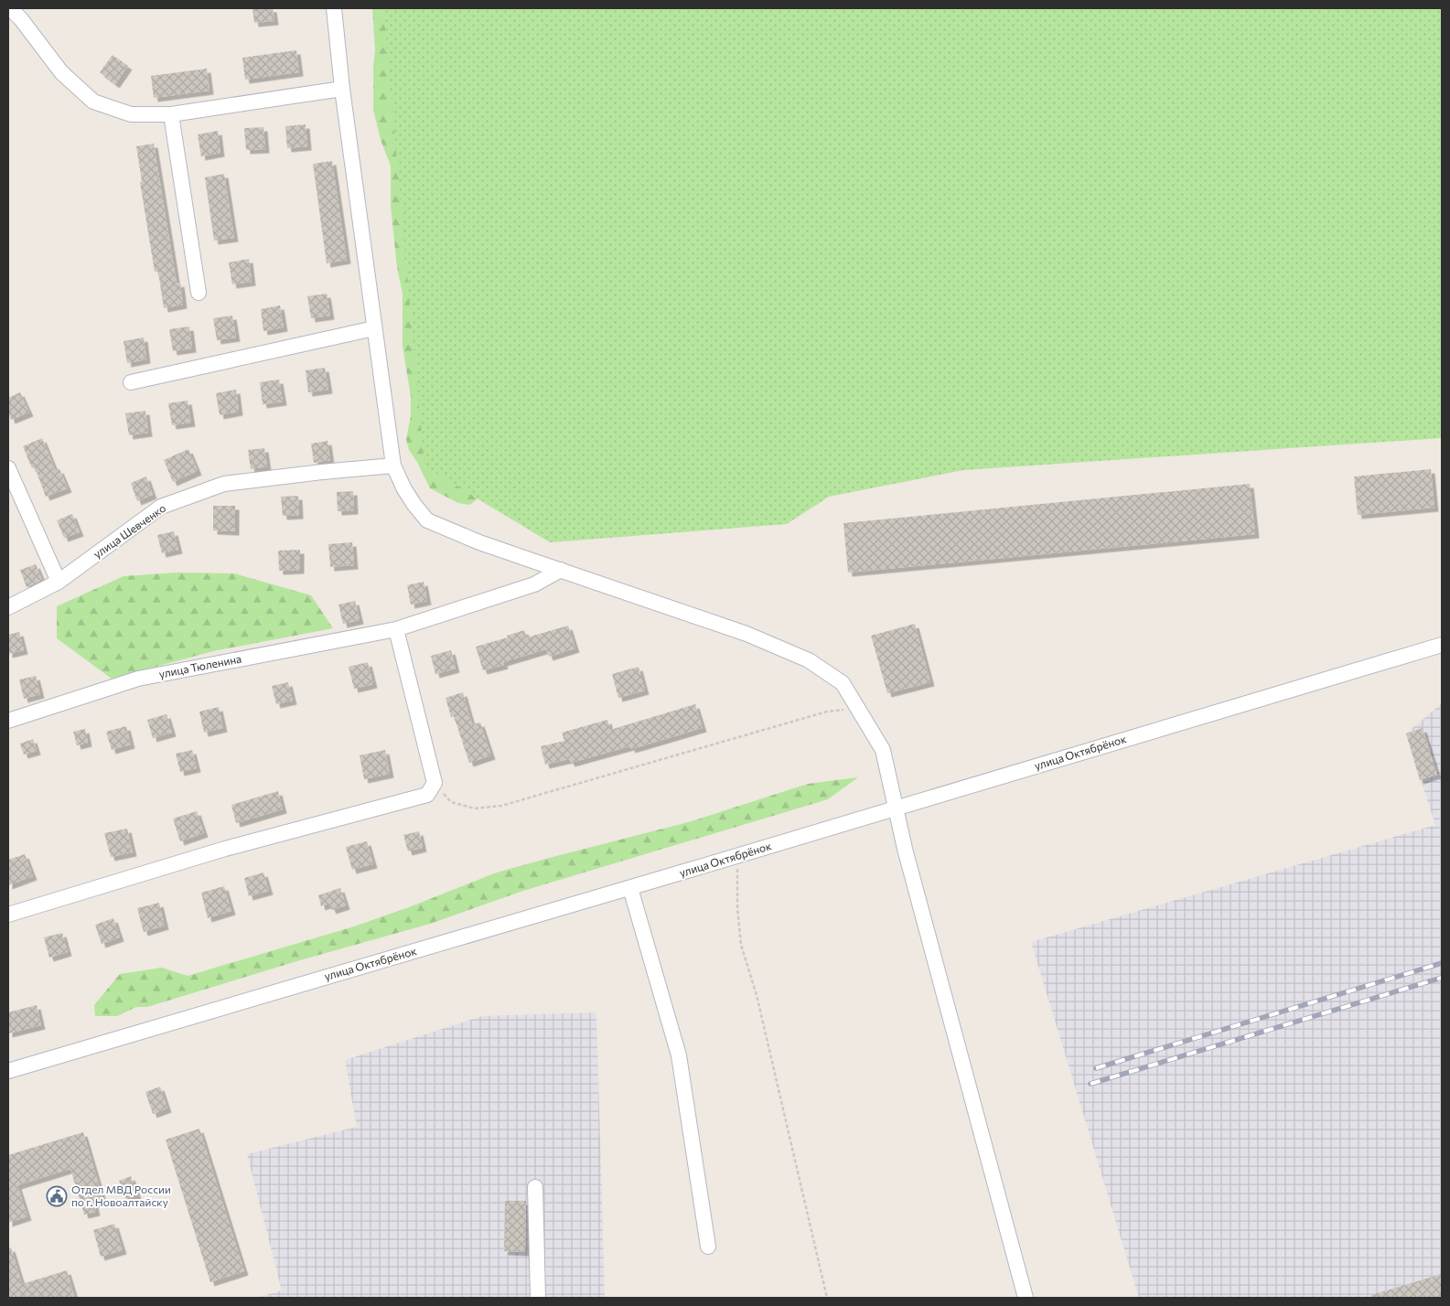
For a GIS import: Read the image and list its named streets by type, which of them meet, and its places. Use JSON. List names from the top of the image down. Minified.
{"streets":{"street":["улица Шевченко","улица Тюленина","улица Октябрёнок"]},"places":{"public building":["Отдел МВД России по г. Новоалтайску"]}}
